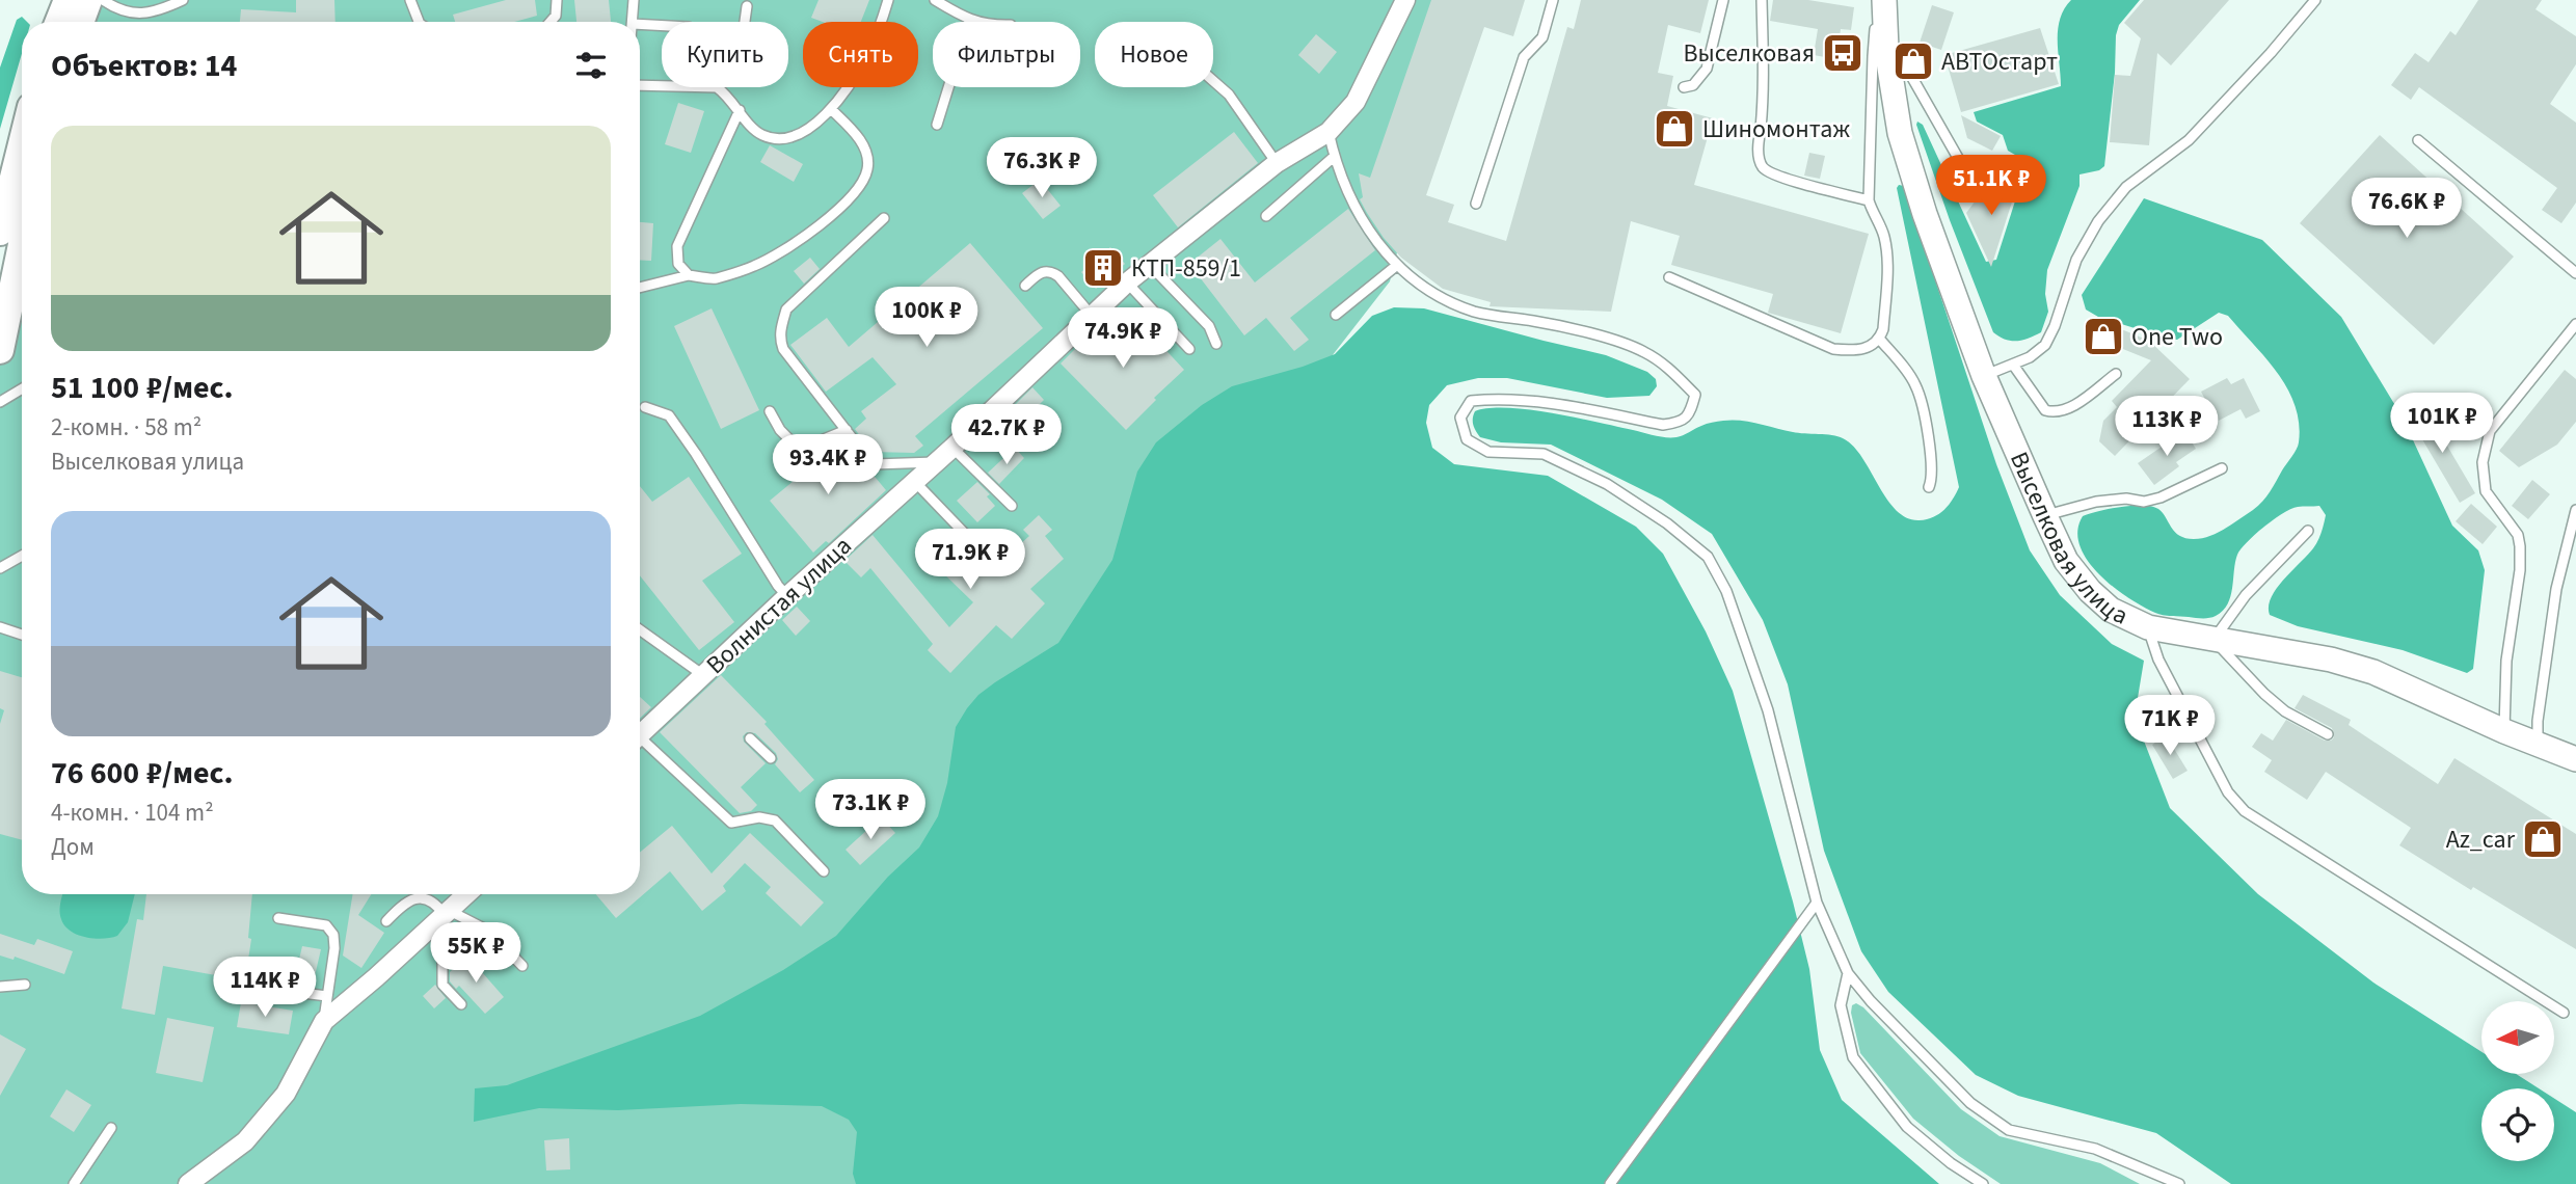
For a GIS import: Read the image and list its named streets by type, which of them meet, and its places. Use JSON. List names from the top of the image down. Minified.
{"streets":{"street":["Выселковая улица","Волнистая улица"]},"places":{"bus stop":["Выселковая"],"shop":["АВТОстарт","Шиномонтаж","One Two","Az_car"],"building":["КТП-859/1"]},"north":"left","page":{"chip":["Купить","Снять","Фильтры","Новое"],"heading":"Объектов: 14","list":[{"name":"51 100 ₽/мес.","note":"2-комн. · 58 m² · Выселковая улица"},{"name":"76 600 ₽/мес.","note":"4-комн. · 104 m² · Дом"}],"price":["76.3K ₽","51.1K ₽","76.6K ₽","100K ₽","74.9K ₽","101K ₽","113K ₽","42.7K ₽","93.4K ₽","71.9K ₽","71K ₽","73.1K ₽","55K ₽","114K ₽"]}}
